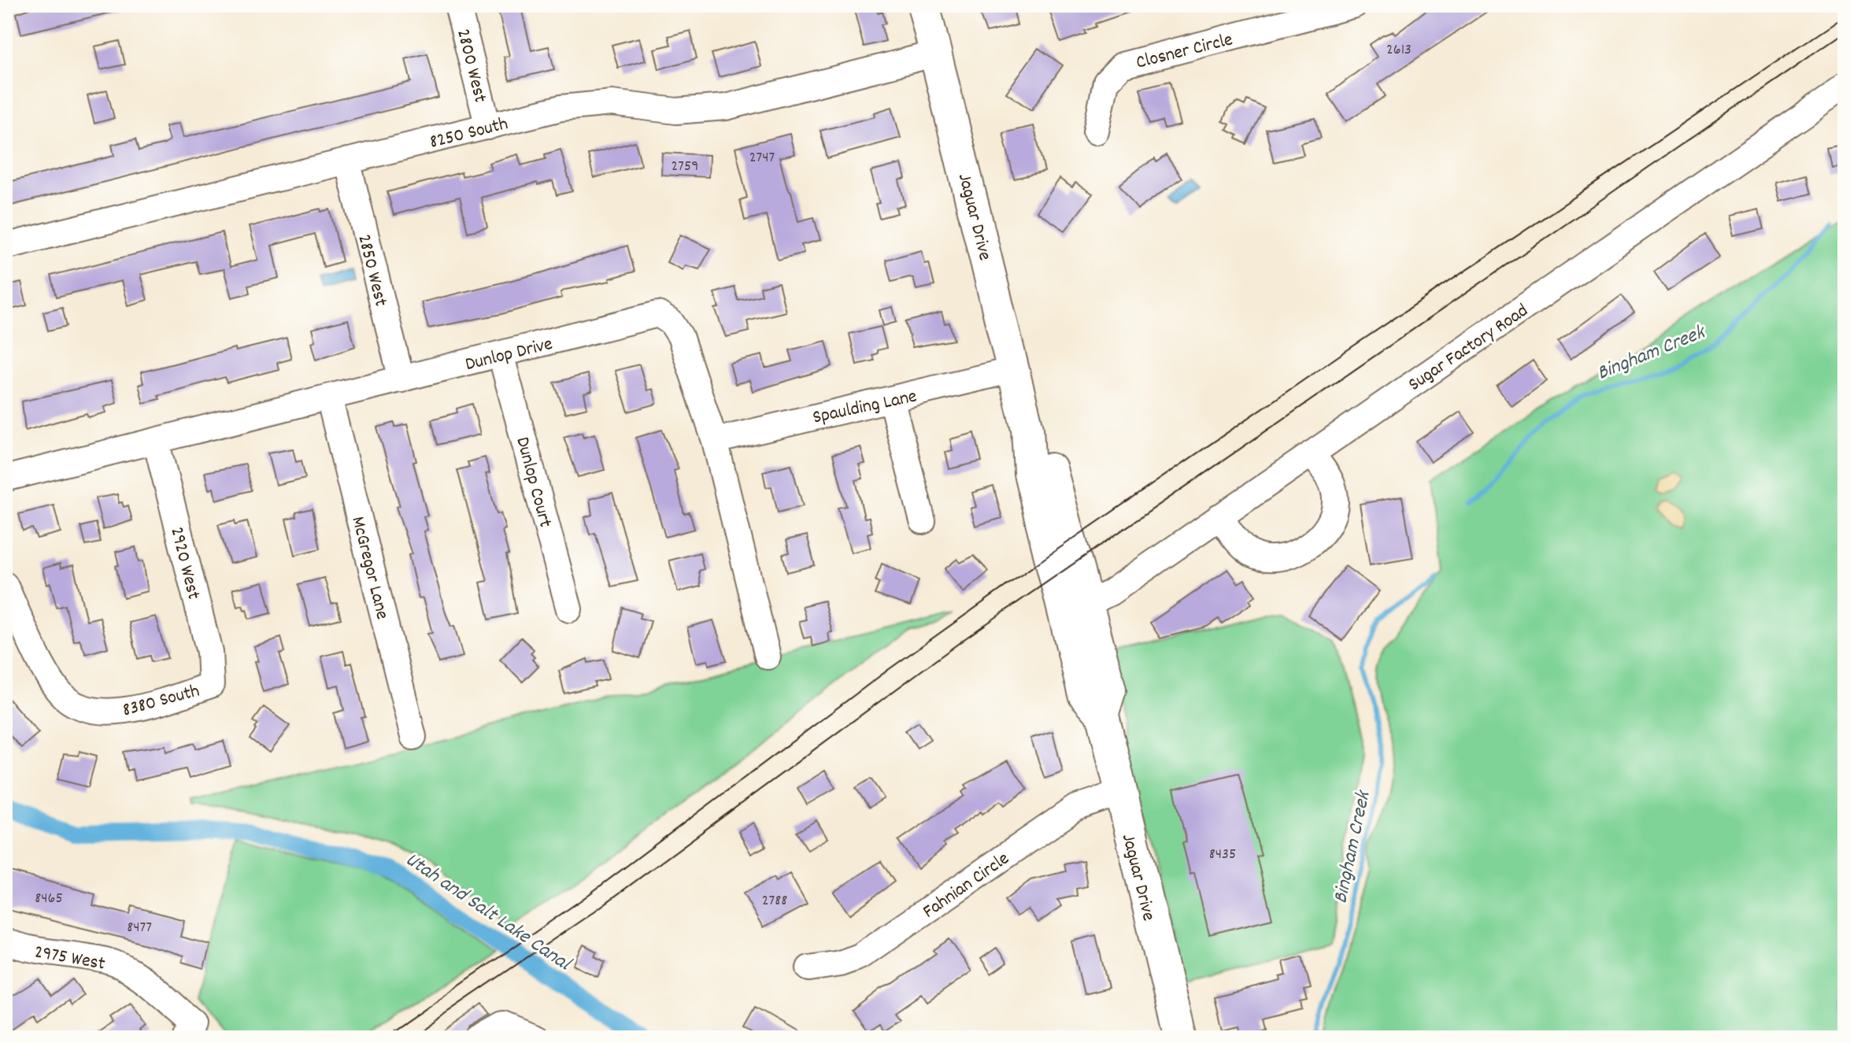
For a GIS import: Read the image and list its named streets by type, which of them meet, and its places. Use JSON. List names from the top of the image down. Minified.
{"streets":{"main road":["Jaguar Drive"],"street":["Closner Circle","2800 West","8250 South","2850 West","Sugar Factory Road","Dunlop Drive","Spaulding Lane","Dunlop Court","2920 West","McGregor Lane","8380 South","Fahnian Circle","2975 West"]},"crossings":[["2800 West","8250 South"],["8250 South","Jaguar Drive"],["8250 South","2850 West"],["Jaguar Drive","Sugar Factory Road"],["Jaguar Drive","Spaulding Lane"],["Jaguar Drive","Fahnian Circle"],["2850 West","Dunlop Drive"],["Dunlop Drive","Spaulding Lane"],["Dunlop Drive","Dunlop Court"],["Dunlop Drive","2920 West"],["Dunlop Drive","McGregor Lane"],["2920 West","8380 South"]],"water":["Bingham Creek","Utah and Salt Lake Canal"],"house_numbers":["2613","2747","2759","8435","8465","2788","8477"]}
